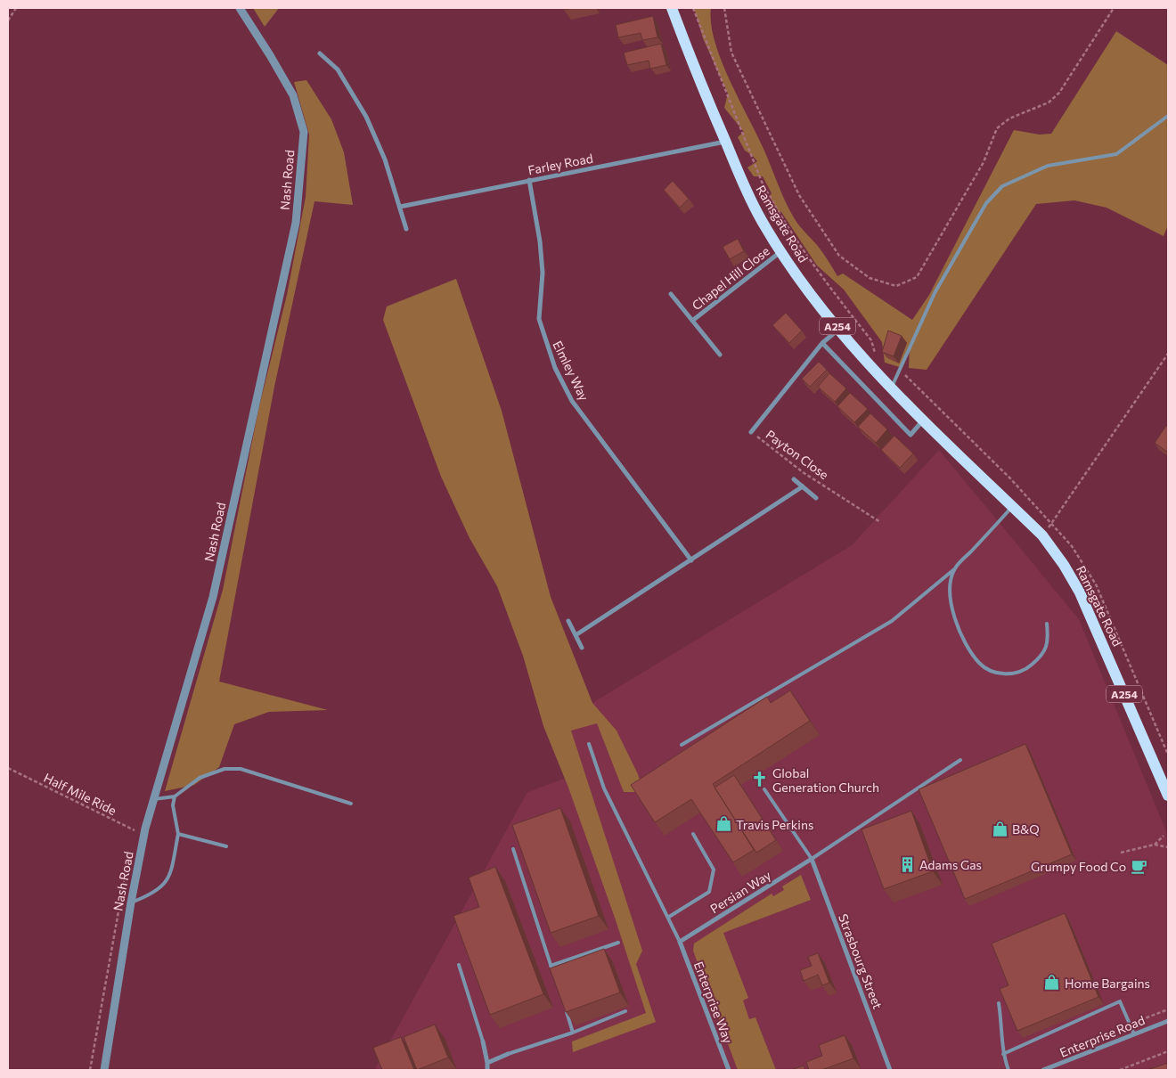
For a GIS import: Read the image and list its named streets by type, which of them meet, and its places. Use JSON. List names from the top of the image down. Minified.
{"streets":{"main road":["Ramsgate Road","A254"],"street":["Farley Road","Nash Road","Chapel Hill Close","Elmley Way","Payton Close","Persian Way","Strasbourg Street","Enterprise Way","Enterprise Road"],"path":["Half Mile Ride"]},"crossings":[["Farley Road","Ramsgate Road"],["Farley Road","Elmley Way"],["Ramsgate Road","Chapel Hill Close"],["Ramsgate Road","Payton Close"],["Persian Way","Strasbourg Street"],["Persian Way","Enterprise Way"]],"places":{"church":["Global Generation Church"],"shop":["Travis Perkins","B&Q","Home Bargains"],"building":["Adams Gas"],"cafe":["Grumpy Food Co"]}}
